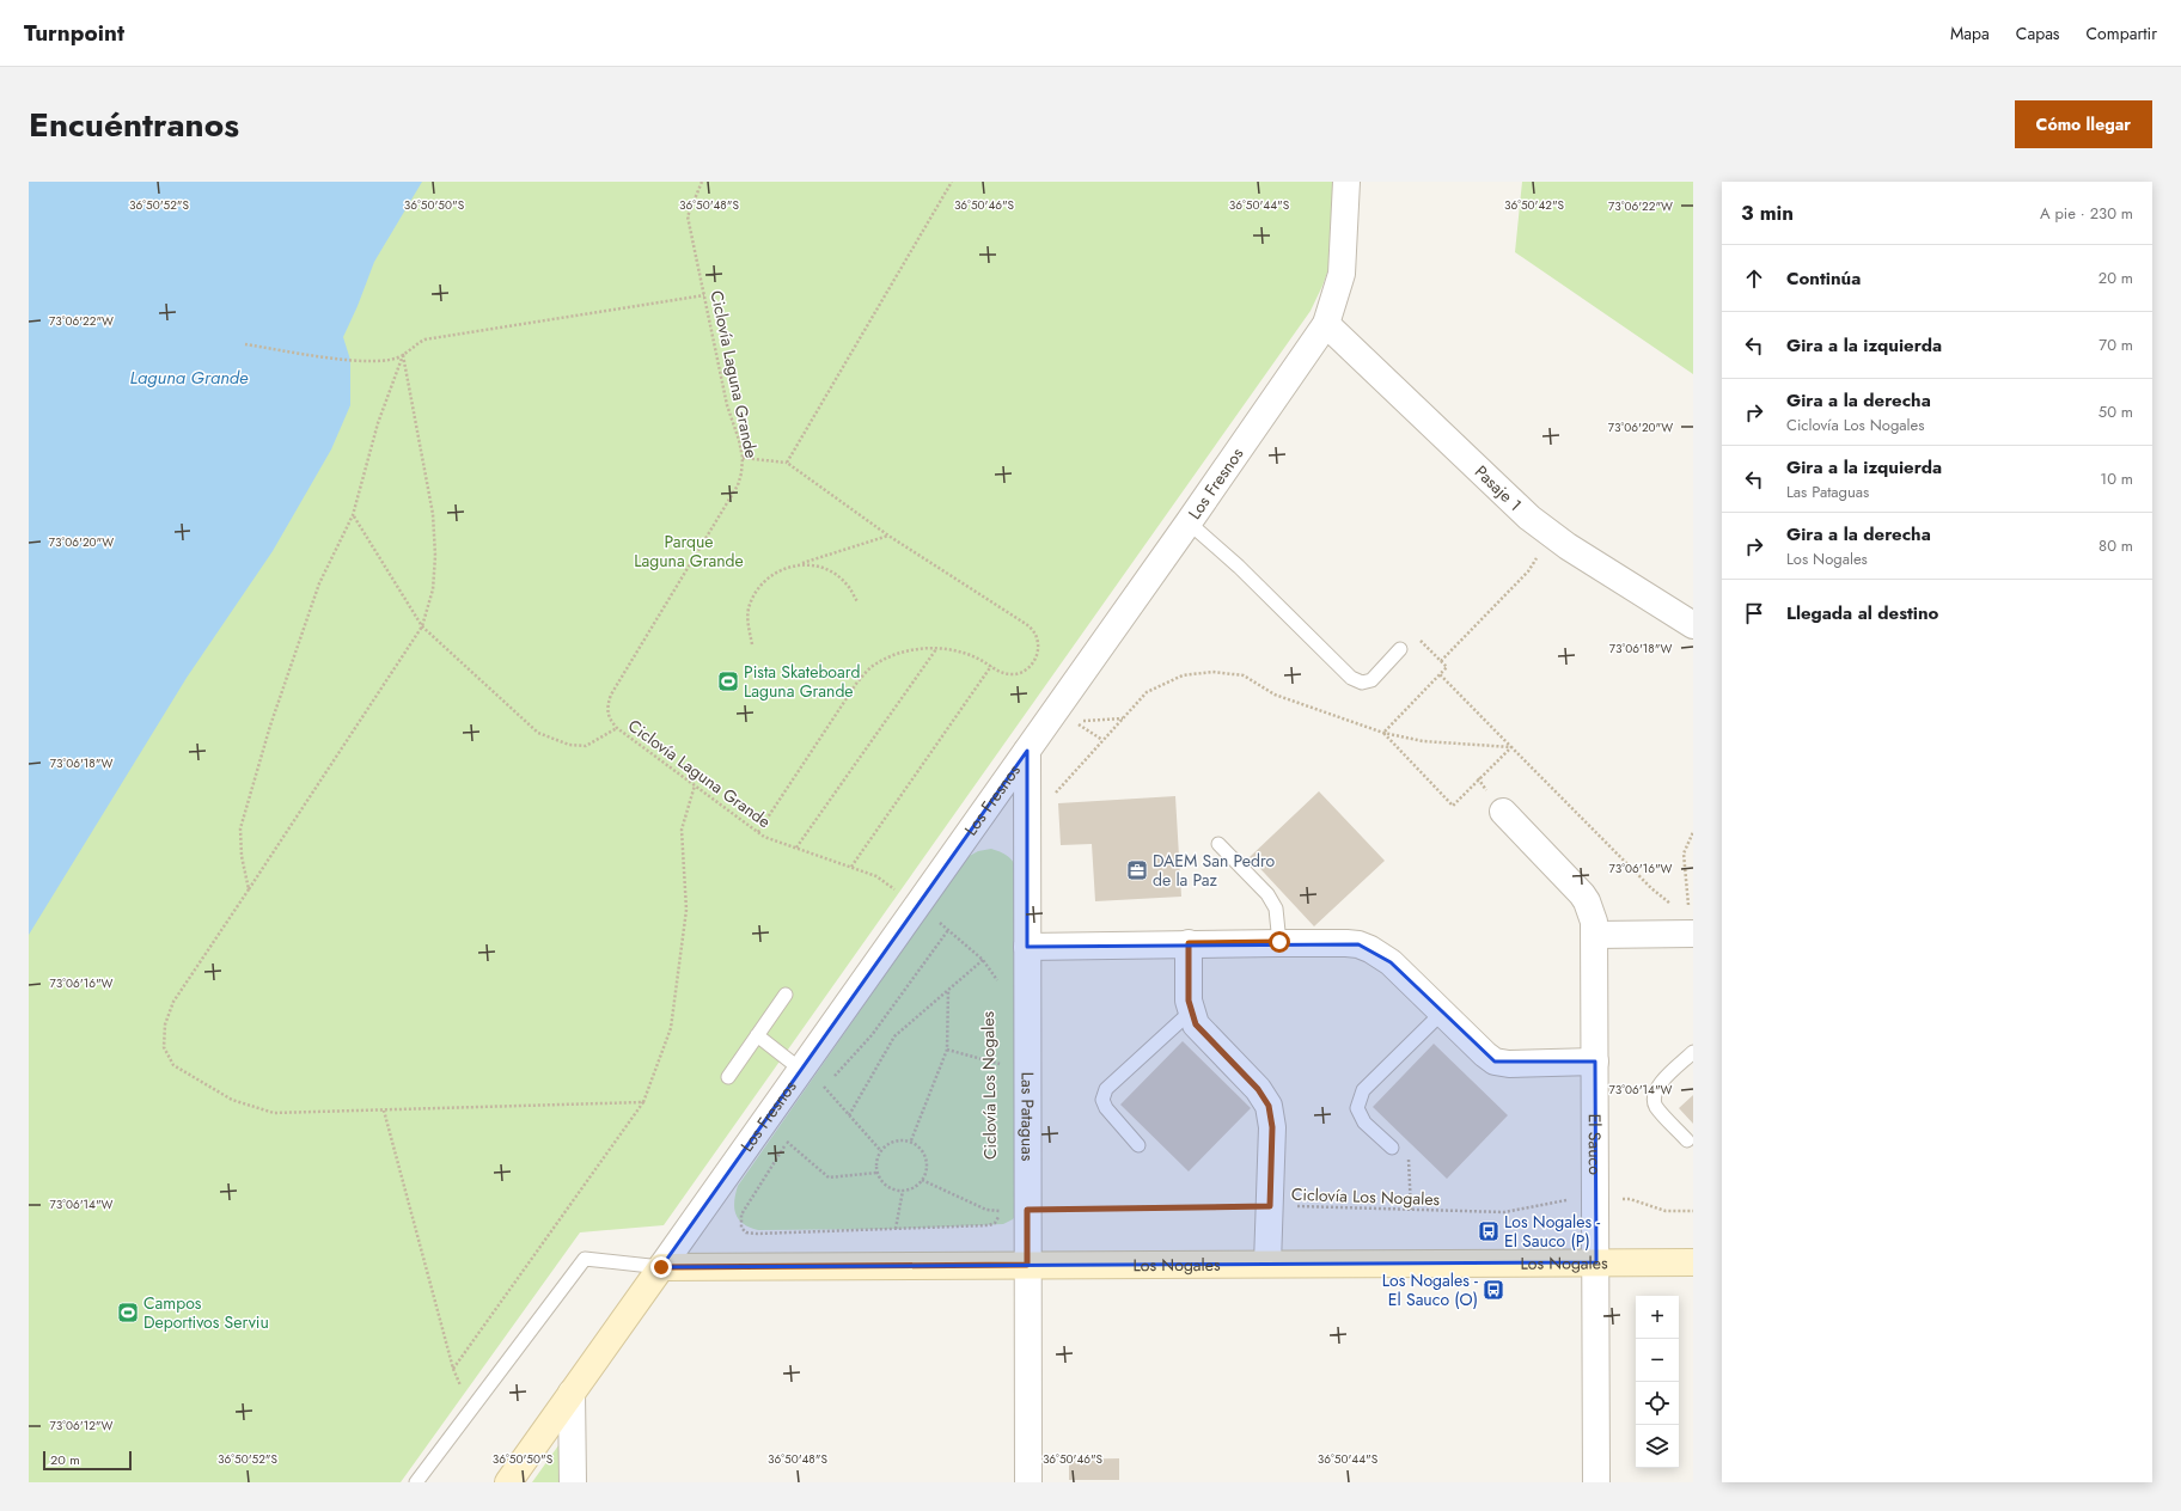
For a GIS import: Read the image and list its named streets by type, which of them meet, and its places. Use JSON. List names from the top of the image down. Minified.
{"streets":{"street":["Los Fresnos","Pasaje 1","Las Pataguas","El Sauco","Los Nogales"],"path":["Ciclovía Laguna Grande","Ciclovía Los Nogales"]},"crossings":[["Ciclovía Laguna Grande","Los Fresnos"],["Los Fresnos","Pasaje 1"],["Los Fresnos","Las Pataguas"],["Los Fresnos","Los Nogales"],["Ciclovía Los Nogales","Las Pataguas"],["Ciclovía Los Nogales","El Sauco"],["Las Pataguas","Los Nogales"],["El Sauco","Los Nogales"]],"water":["Laguna Grande"],"parks":["Parque Laguna Grande"],"places":{"sports":["Pista Skateboard Laguna Grande","Campos Deportivos Serviu"],"office":["DAEM San Pedro de la Paz"],"bus stop":["Los Nogales - El Sauco (P)","Los Nogales - El Sauco (O)"]},"scale_bar":"20 m","page":{"header":"Turnpoint","nav":["Mapa","Capas","Compartir"],"title":"Encuéntranos","buttons":"Cómo llegar","heading":["3 min","A pie · 230 m"],"list":[["Continúa","20 m"],["Gira a la izquierda","70 m"],["Gira a la derecha","Ciclovía Los Nogales","50 m"],["Gira a la izquierda","Las Pataguas","10 m"],["Gira a la derecha","Los Nogales","80 m"],"Llegada al destino"],"map_buttons":["+","−"],"scale":"20 m"},"coordinates":["36°50'52\"S","36°50'50\"S","36°50'48\"S","36°50'46\"S","36°50'44\"S","36°50'42\"S","73°06'22\"W","73°06'20\"W","73°06'18\"W","73°06'16\"W","73°06'14\"W","73°06'12\"W"]}
